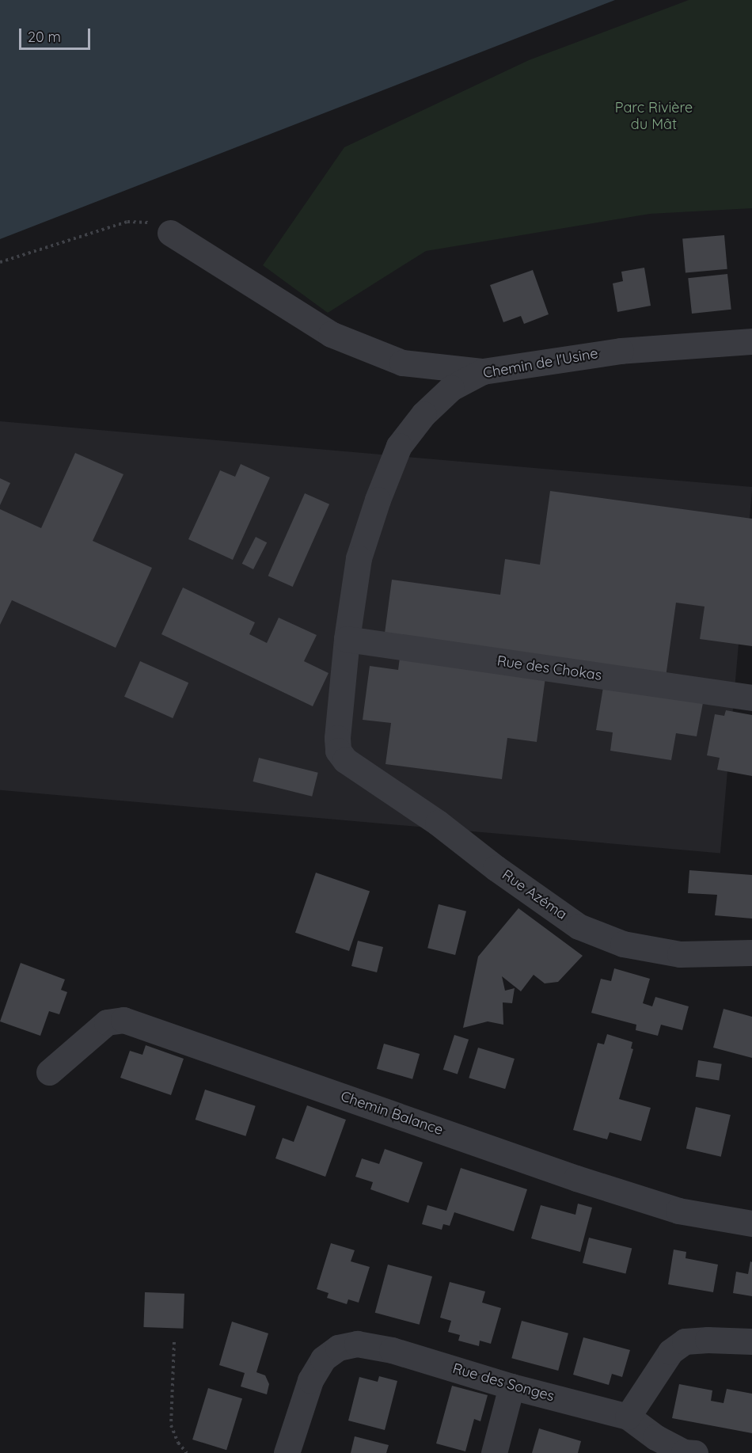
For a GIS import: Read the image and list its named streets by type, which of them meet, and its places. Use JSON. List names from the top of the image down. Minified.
{"streets":{"street":["Chemin de l'Usine","Rue des Chokas","Rue Azéma","Chemin Balance","Rue des Songes"]},"crossings":[["Chemin de l'Usine","Rue des Chokas"],["Chemin de l'Usine","Rue Azéma"]],"parks":["Parc Rivière du Mât"],"scale_bar":"20 m"}
